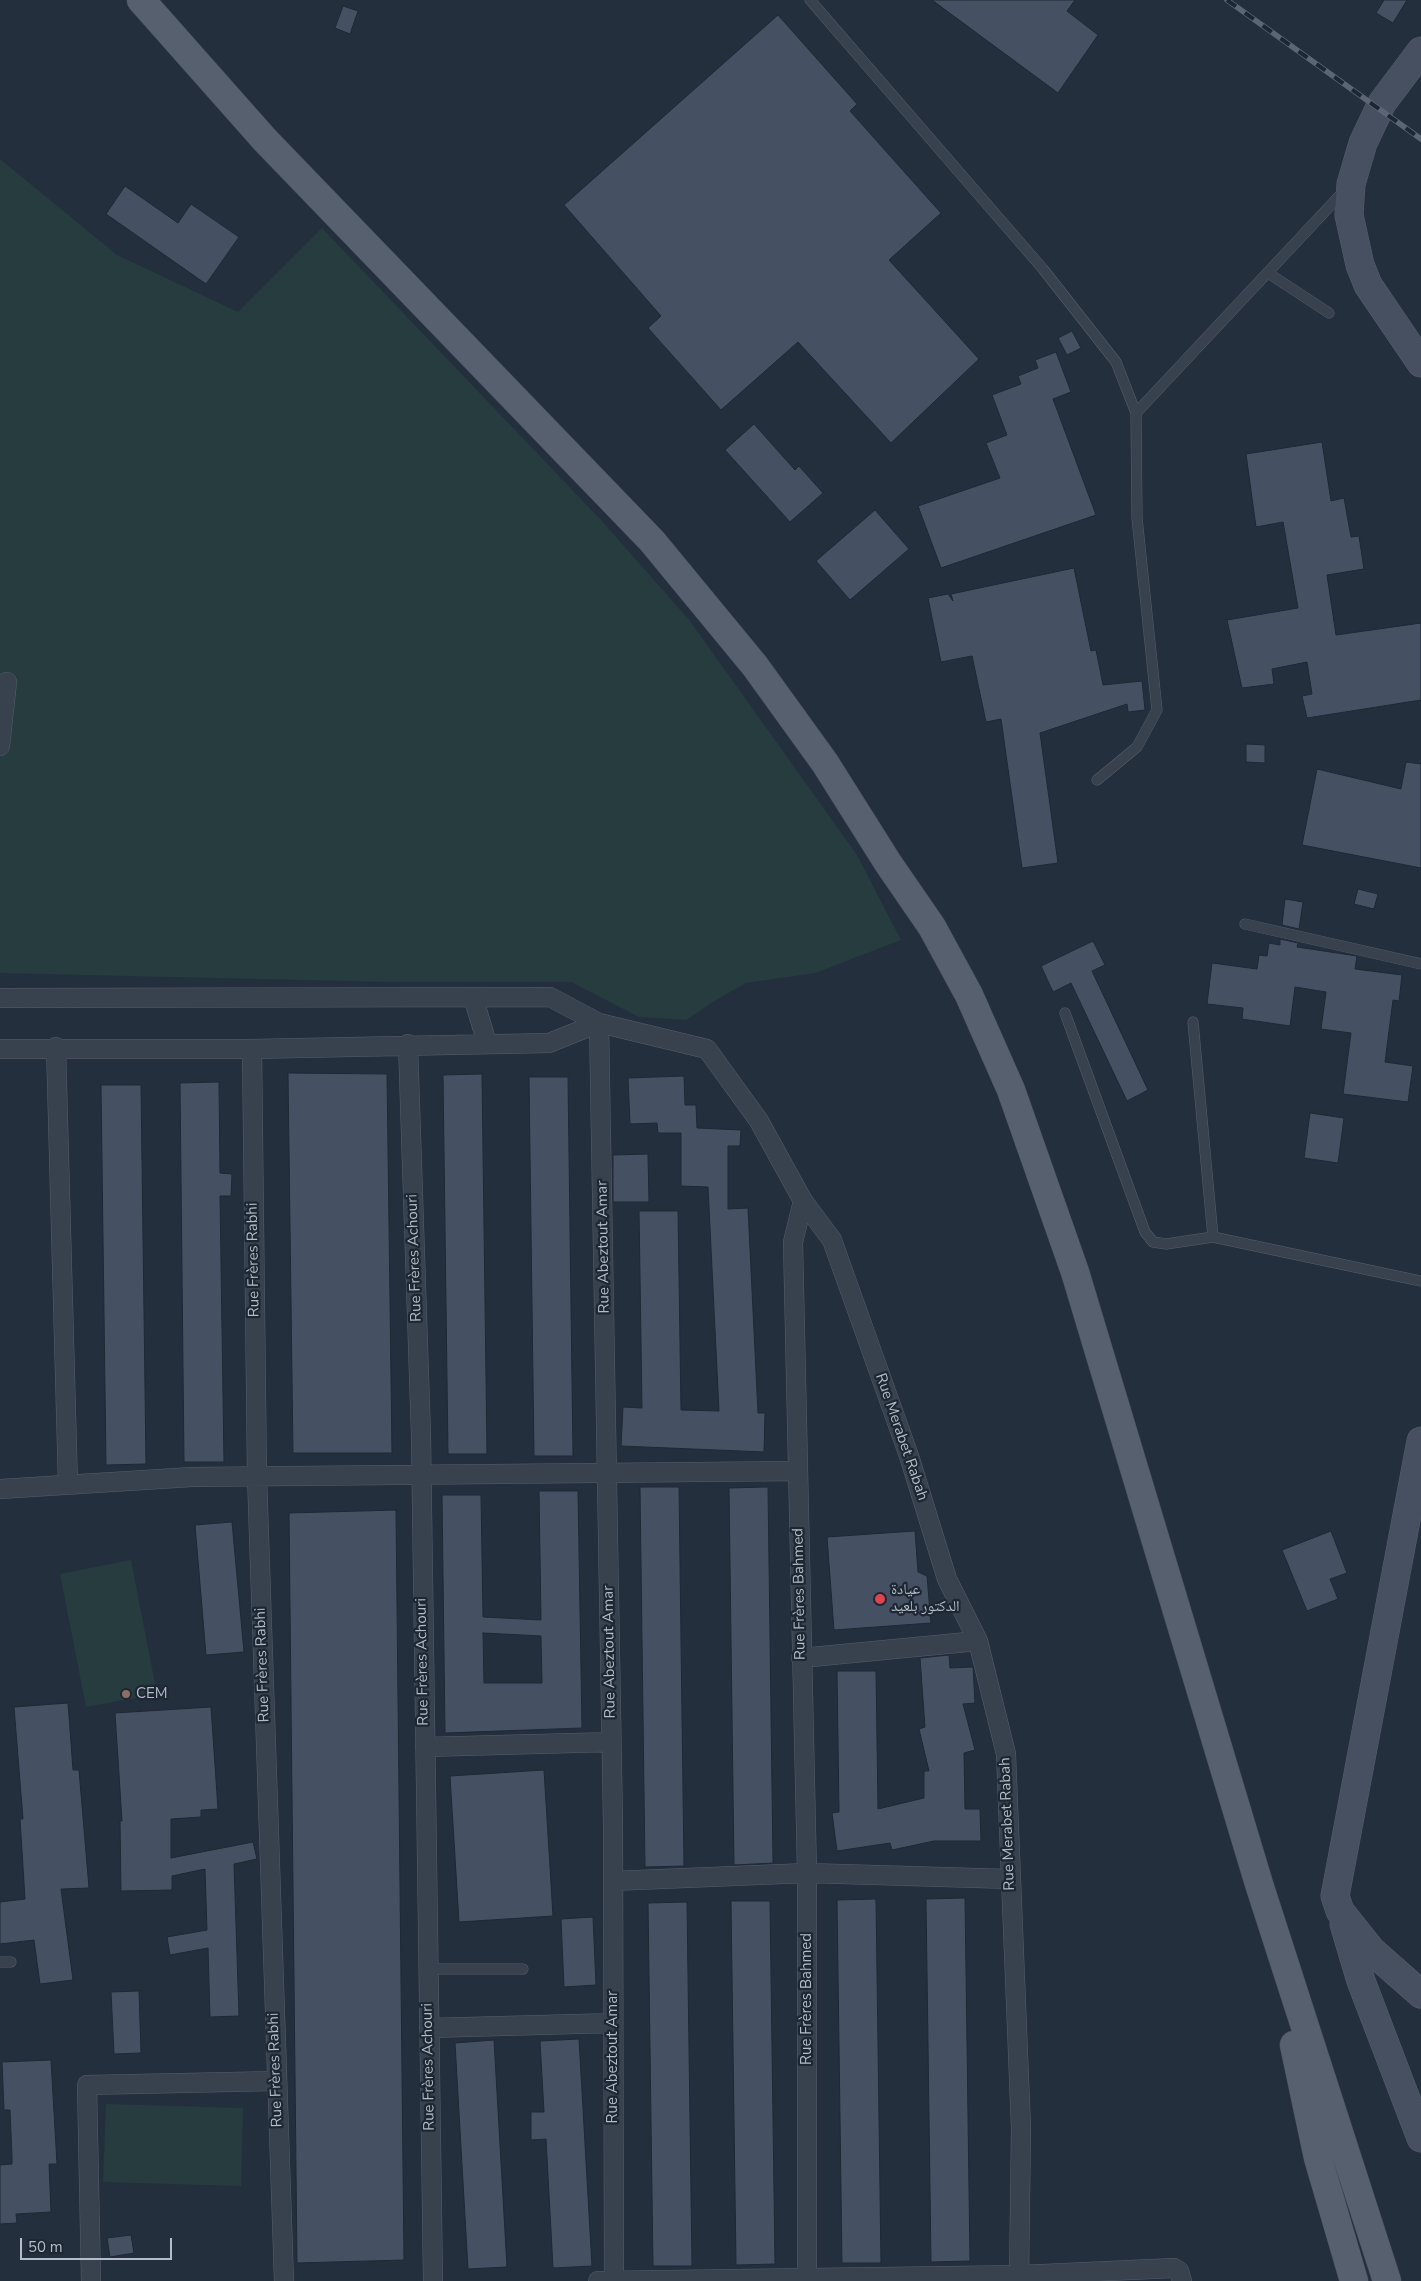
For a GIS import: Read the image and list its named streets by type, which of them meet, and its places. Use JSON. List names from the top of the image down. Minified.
{"streets":{"street":["Rue Abeztout Amar","Rue Frères Achouri","Rue Frères Rabhi","Rue Merabet Rabah","Rue Frères Bahmed"]},"crossings":[["Rue Merabet Rabah","Rue Frères Bahmed"]],"places":["عيادة الدكتور بلعيد","CEM"],"scale_bar":"50 m"}
